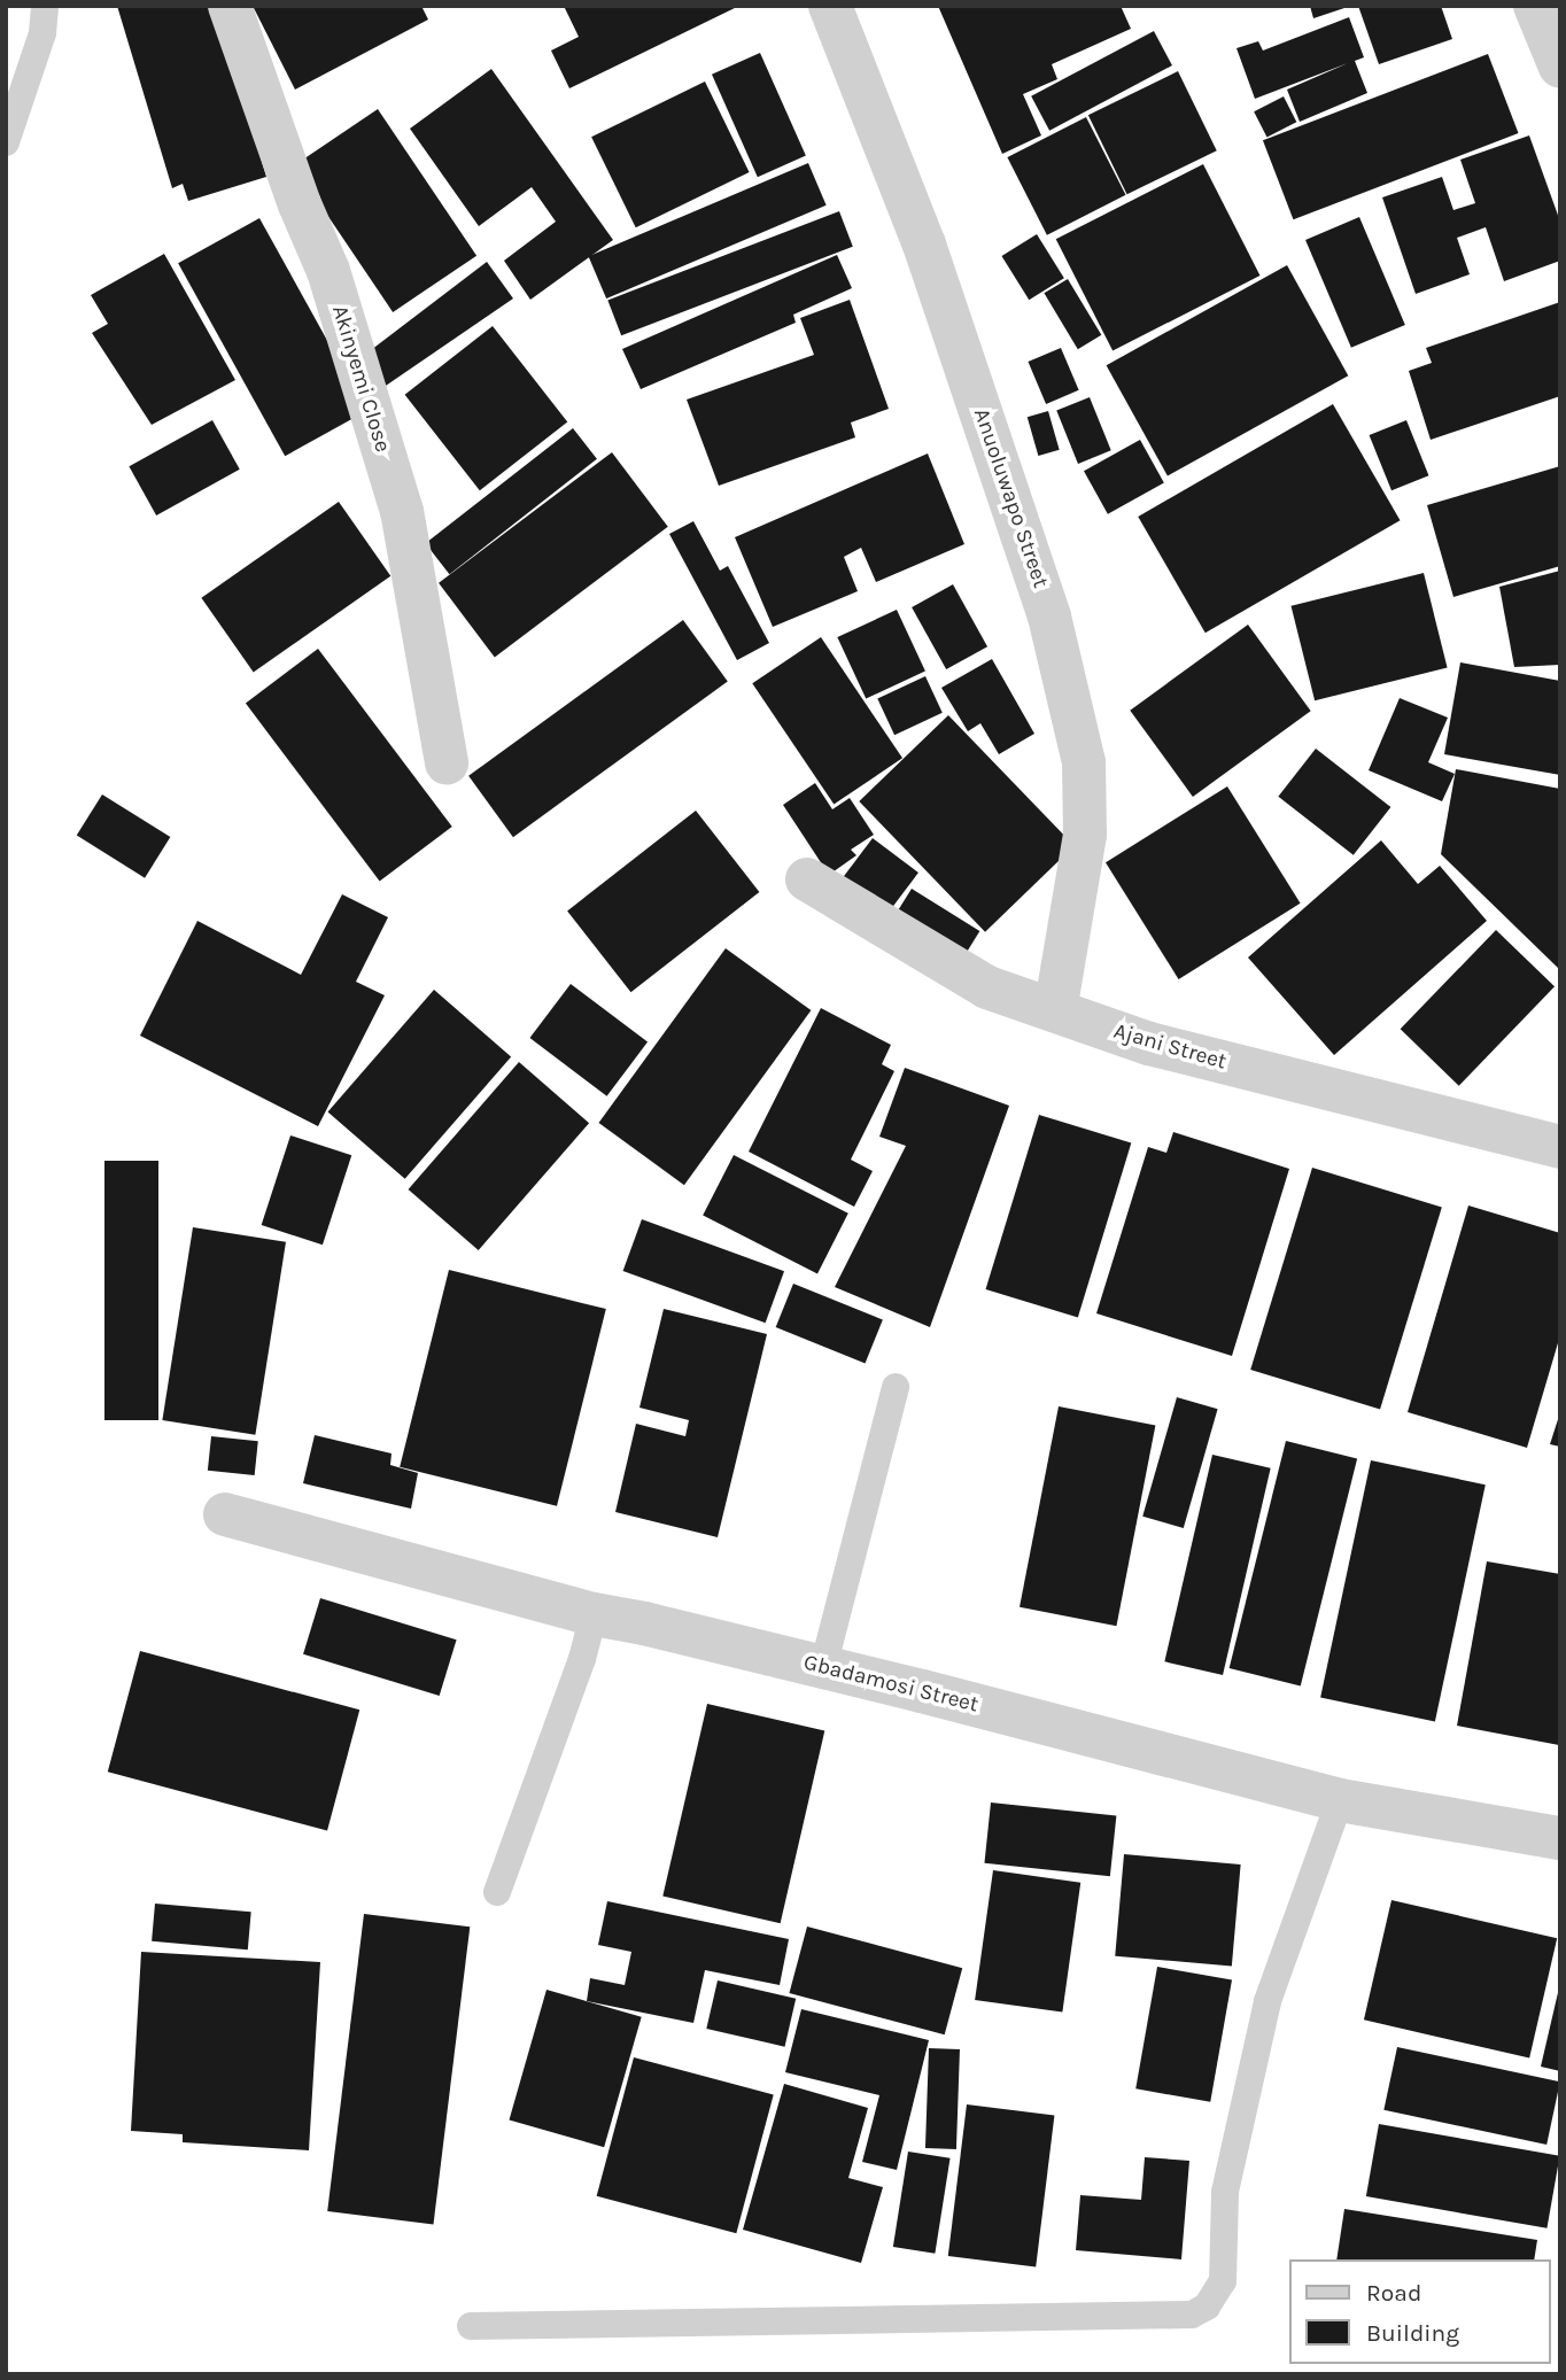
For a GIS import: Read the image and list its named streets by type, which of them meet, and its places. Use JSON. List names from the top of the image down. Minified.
{"streets":{"street":["Akinyemi Close","Anuoluwapo Street","Ajani Street","Gbadamosi Street"]},"crossings":[["Anuoluwapo Street","Ajani Street"]],"legend":["Road","Building"]}
